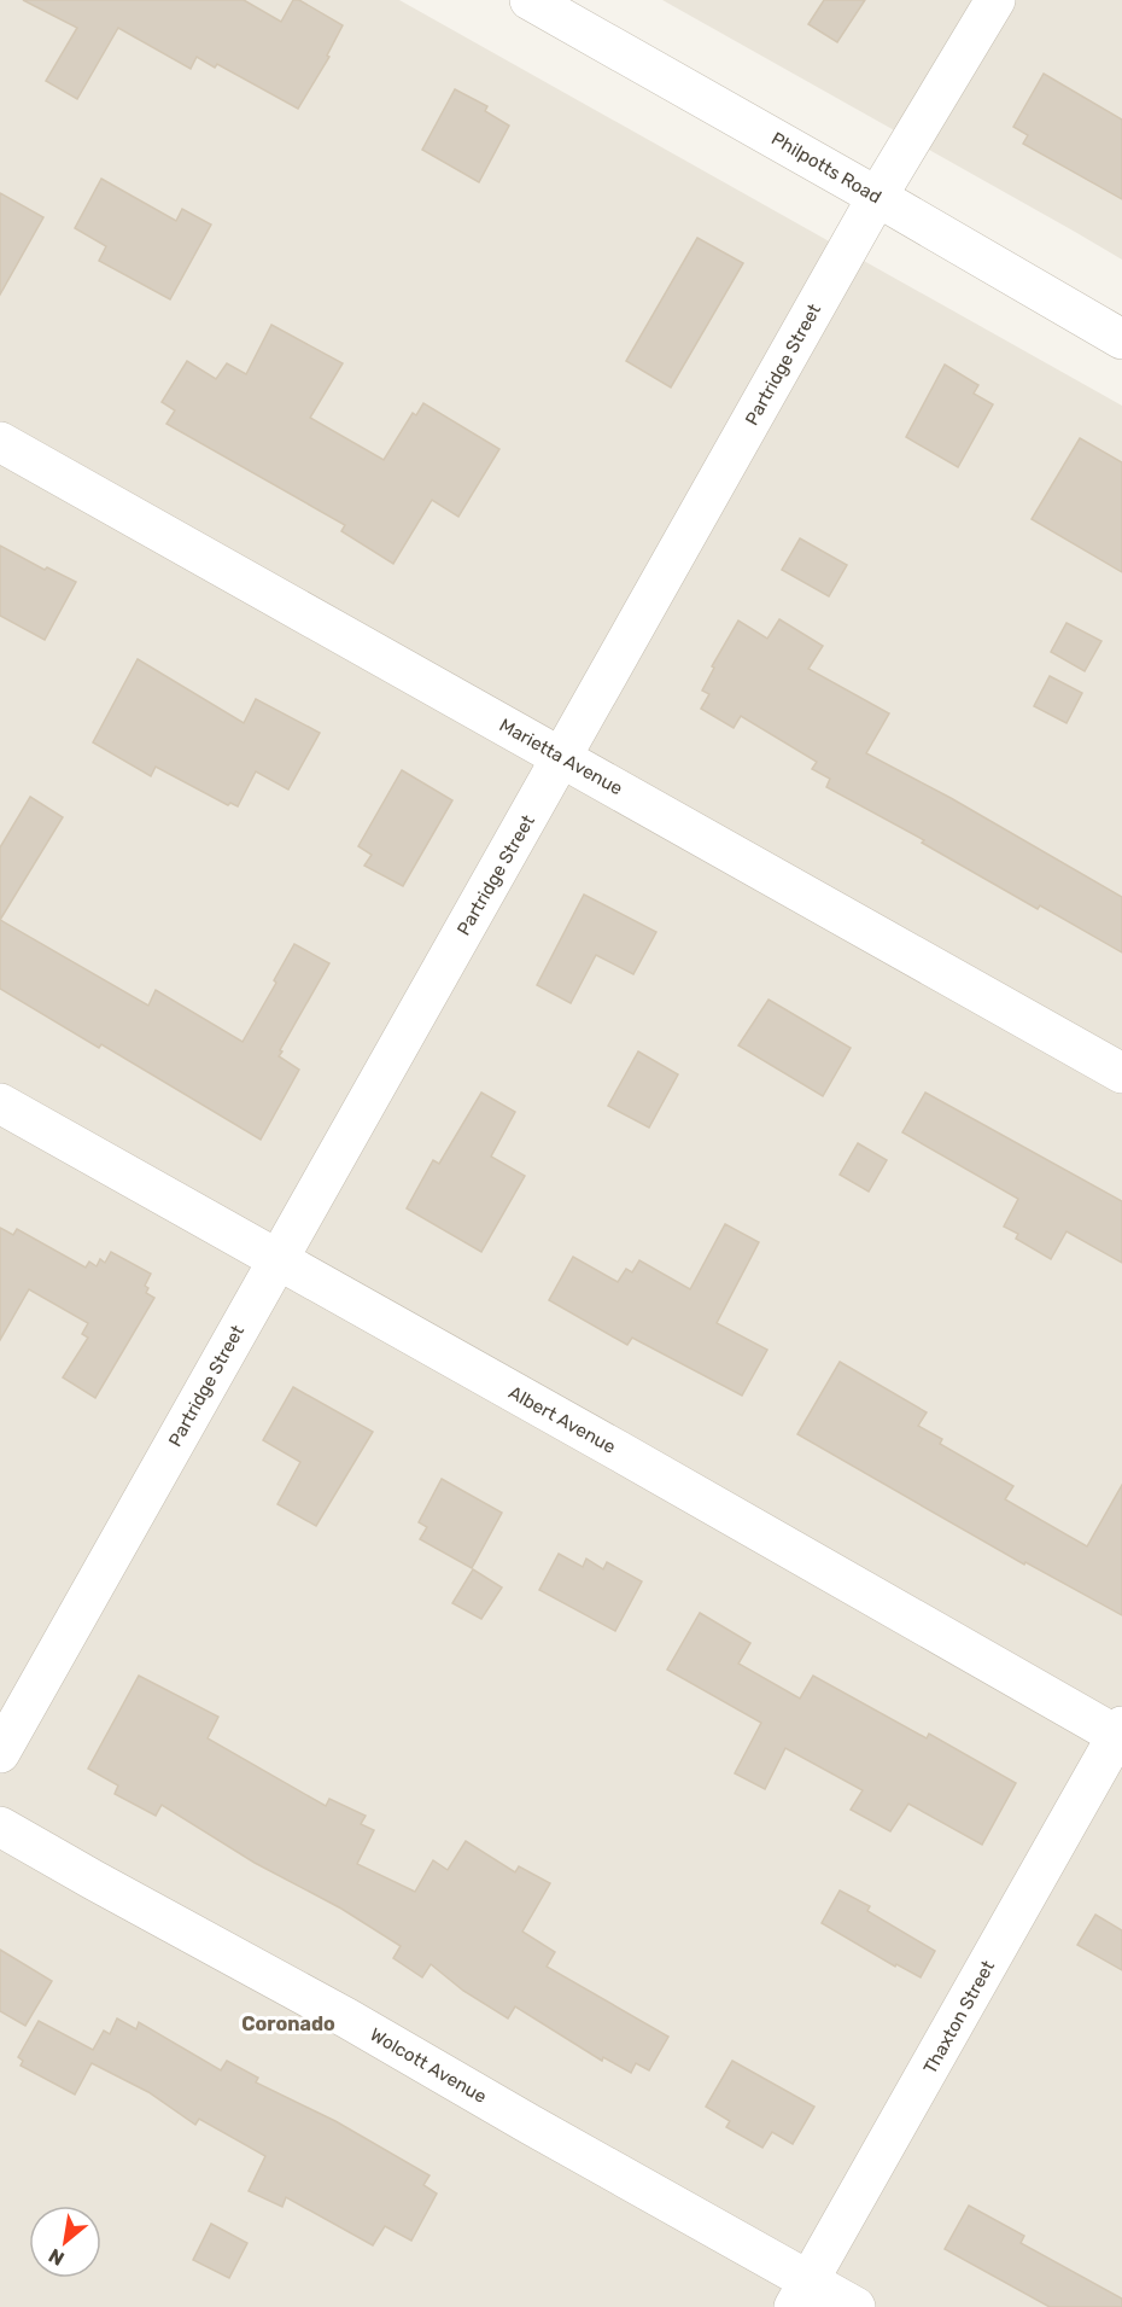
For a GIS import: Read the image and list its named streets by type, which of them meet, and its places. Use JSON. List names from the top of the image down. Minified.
{"streets":{"street":["Philpotts Road","Partridge Street","Marietta Avenue","Albert Avenue","Thaxton Street","Wolcott Avenue"]},"crossings":[["Philpotts Road","Partridge Street"],["Partridge Street","Marietta Avenue"],["Partridge Street","Albert Avenue"],["Albert Avenue","Thaxton Street"],["Thaxton Street","Wolcott Avenue"]],"districts":["Coronado"],"north":"bottom left"}
